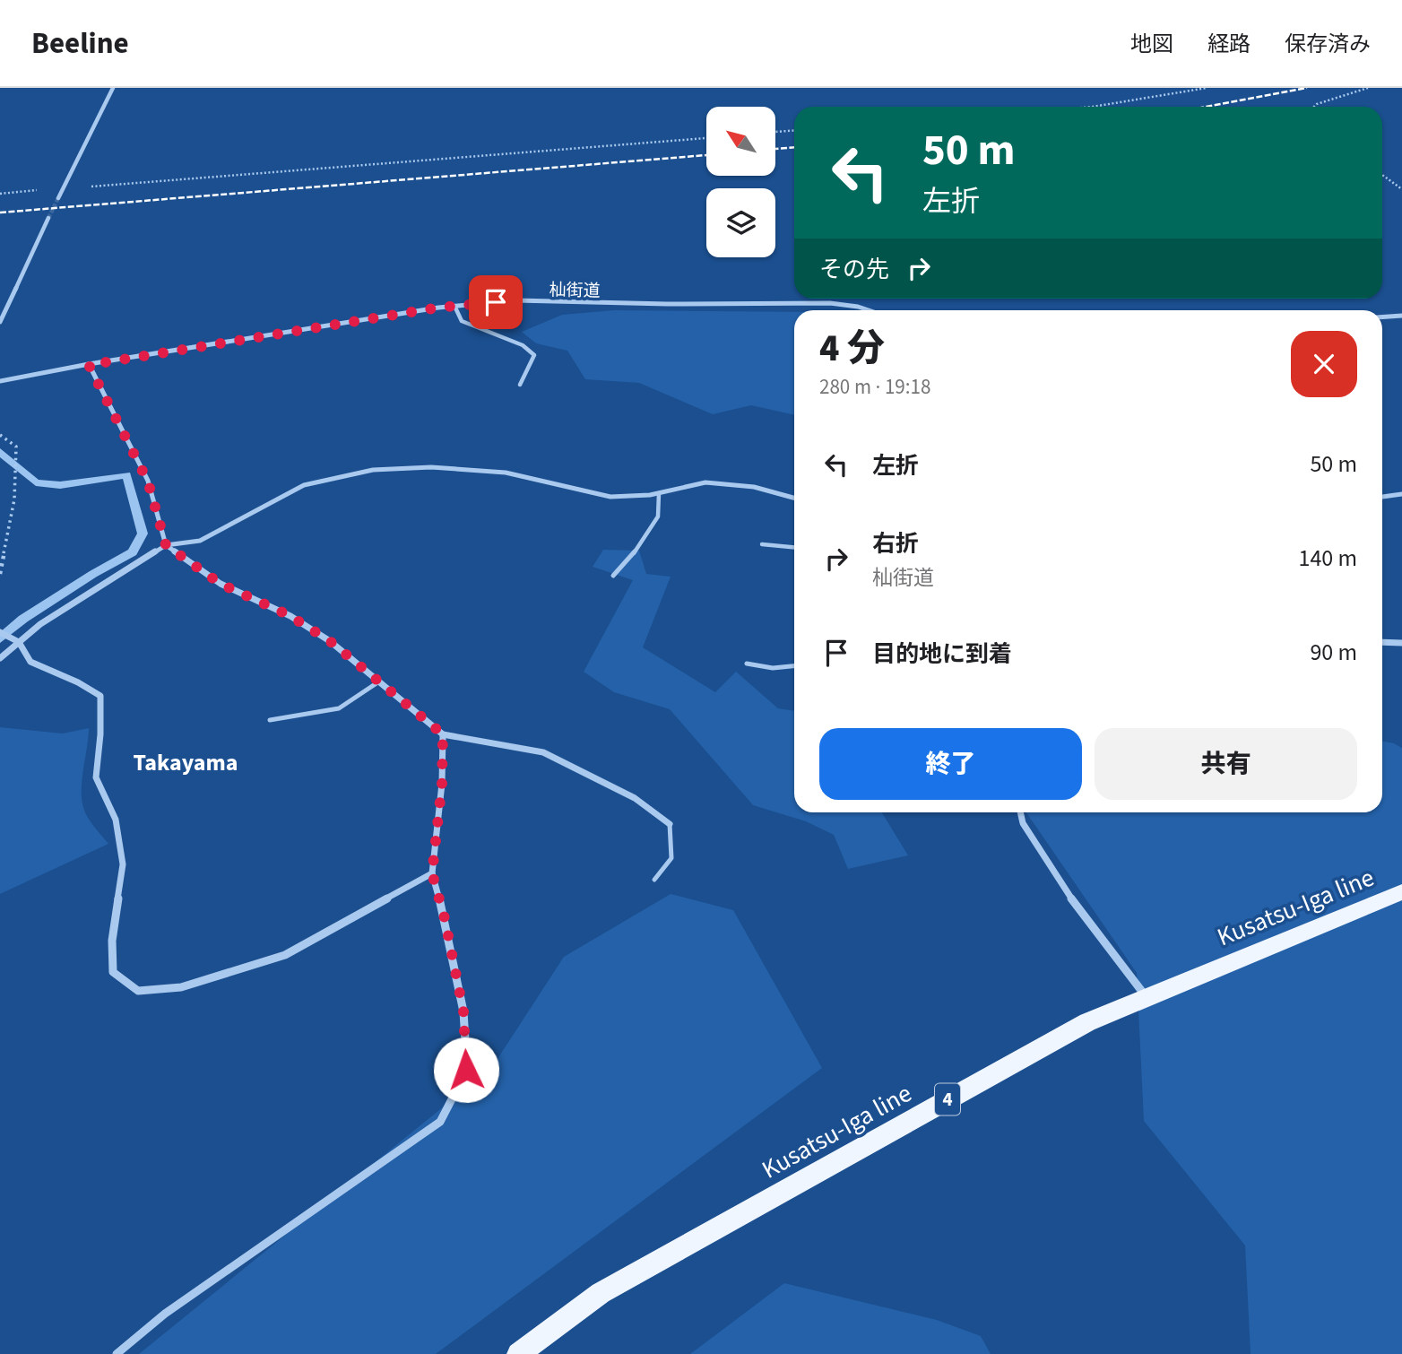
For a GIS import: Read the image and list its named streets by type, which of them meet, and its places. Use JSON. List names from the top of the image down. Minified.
{"streets":{"main road":["Kusatsu-Iga line","4"],"street":["杣街道"]},"districts":["Takayama"],"north":"top left","page":{"header":"Beeline","nav":["地図","経路","保存済み"],"turn":["50 m","左折"],"then":"その先","heading":["4 分","280 m · 19:18"],"list":[{"name":"左折","value":"50 m"},{"name":"右折","note":"杣街道","value":"140 m"},{"name":"目的地に到着","value":"90 m"}],"buttons":["終了","共有"]}}
